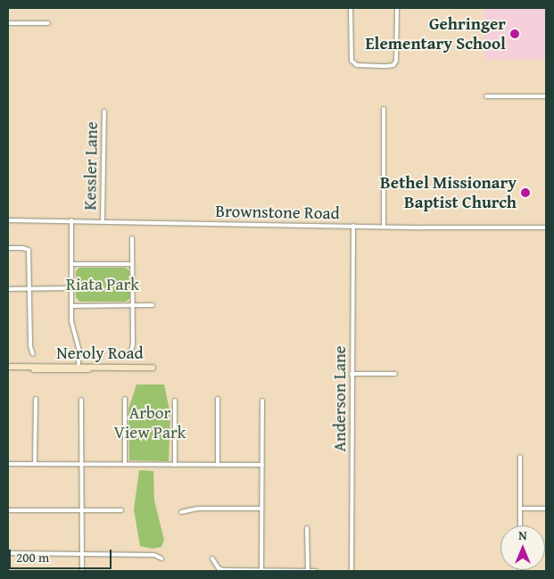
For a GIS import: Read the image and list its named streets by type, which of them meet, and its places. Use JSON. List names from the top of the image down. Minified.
{"streets":{"street":["Kessler Lane","Brownstone Road","Neroly Road","Anderson Lane"]},"crossings":[["Kessler Lane","Brownstone Road"],["Brownstone Road","Anderson Lane"]],"parks":["Riata Park","Arbor View Park"],"places":["Gehringer Elementary School","Bethel Missionary Baptist Church"],"scale_bar":"200 m","north":"top"}
